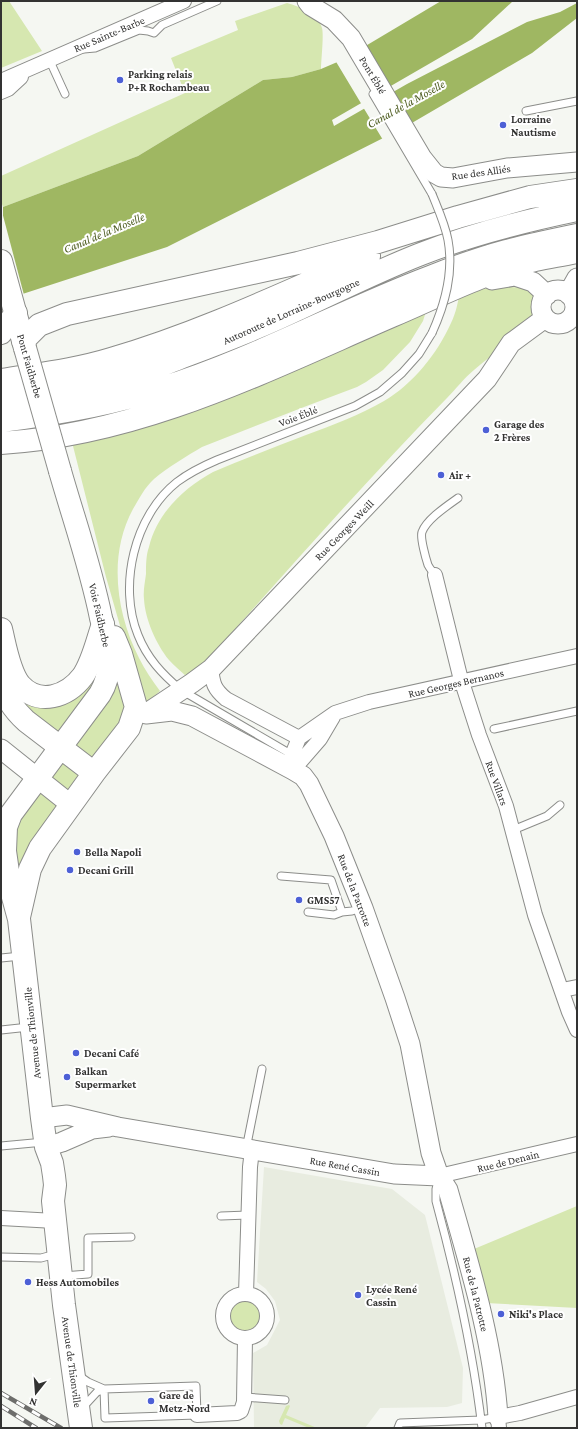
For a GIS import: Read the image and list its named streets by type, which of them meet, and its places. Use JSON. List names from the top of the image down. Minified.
{"streets":{"main road":["Autoroute de Lorraine-Bourgogne","Pont Faidherbe","Voie Faidherbe","Avenue de Thionville"],"street":["Rue Sainte-Barbe","Pont Éblé","Rue des Alliés","Rue Georges Weill","Rue Georges Bernanos","Rue Villars","Rue de la Patrotte","Rue de Denain","Rue René Cassin"],"lane":["Voie Éblé"]},"crossings":[["Pont Éblé","Rue des Alliés"],["Pont Éblé","Voie Éblé"],["Rue des Alliés","Voie Éblé"],["Pont Faidherbe","Voie Faidherbe"],["Voie Éblé","Rue Georges Weill"],["Voie Éblé","Rue de la Patrotte"],["Rue Georges Weill","Rue de la Patrotte"],["Voie Faidherbe","Avenue de Thionville"],["Rue Georges Bernanos","Rue Villars"],["Rue de la Patrotte","Rue de Denain"],["Rue de la Patrotte","Rue René Cassin"],["Avenue de Thionville","Rue René Cassin"],["Rue de Denain","Rue René Cassin"]],"water":["Canal de la Moselle"],"places":["Parking relais P+R Rochambeau","Lorraine Nautisme","Garage des 2 Frères","Air +","Bella Napoli","Decani Grill","GMS57","Decani Café","Balkan Supermarket","Hess Automobiles","Lycée René Cassin","Niki's Place","Gare de Metz-Nord"],"north":"bottom"}
